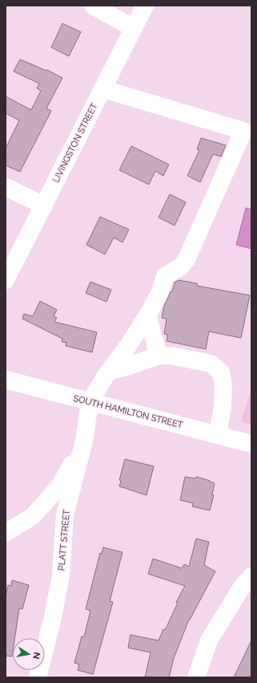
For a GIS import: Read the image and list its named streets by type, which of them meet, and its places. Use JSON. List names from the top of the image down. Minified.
{"streets":{"street":["LIVINGSTON STREET","SOUTH HAMILTON STREET","PLATT STREET"]},"crossings":[["SOUTH HAMILTON STREET","PLATT STREET"]],"north":"right"}
